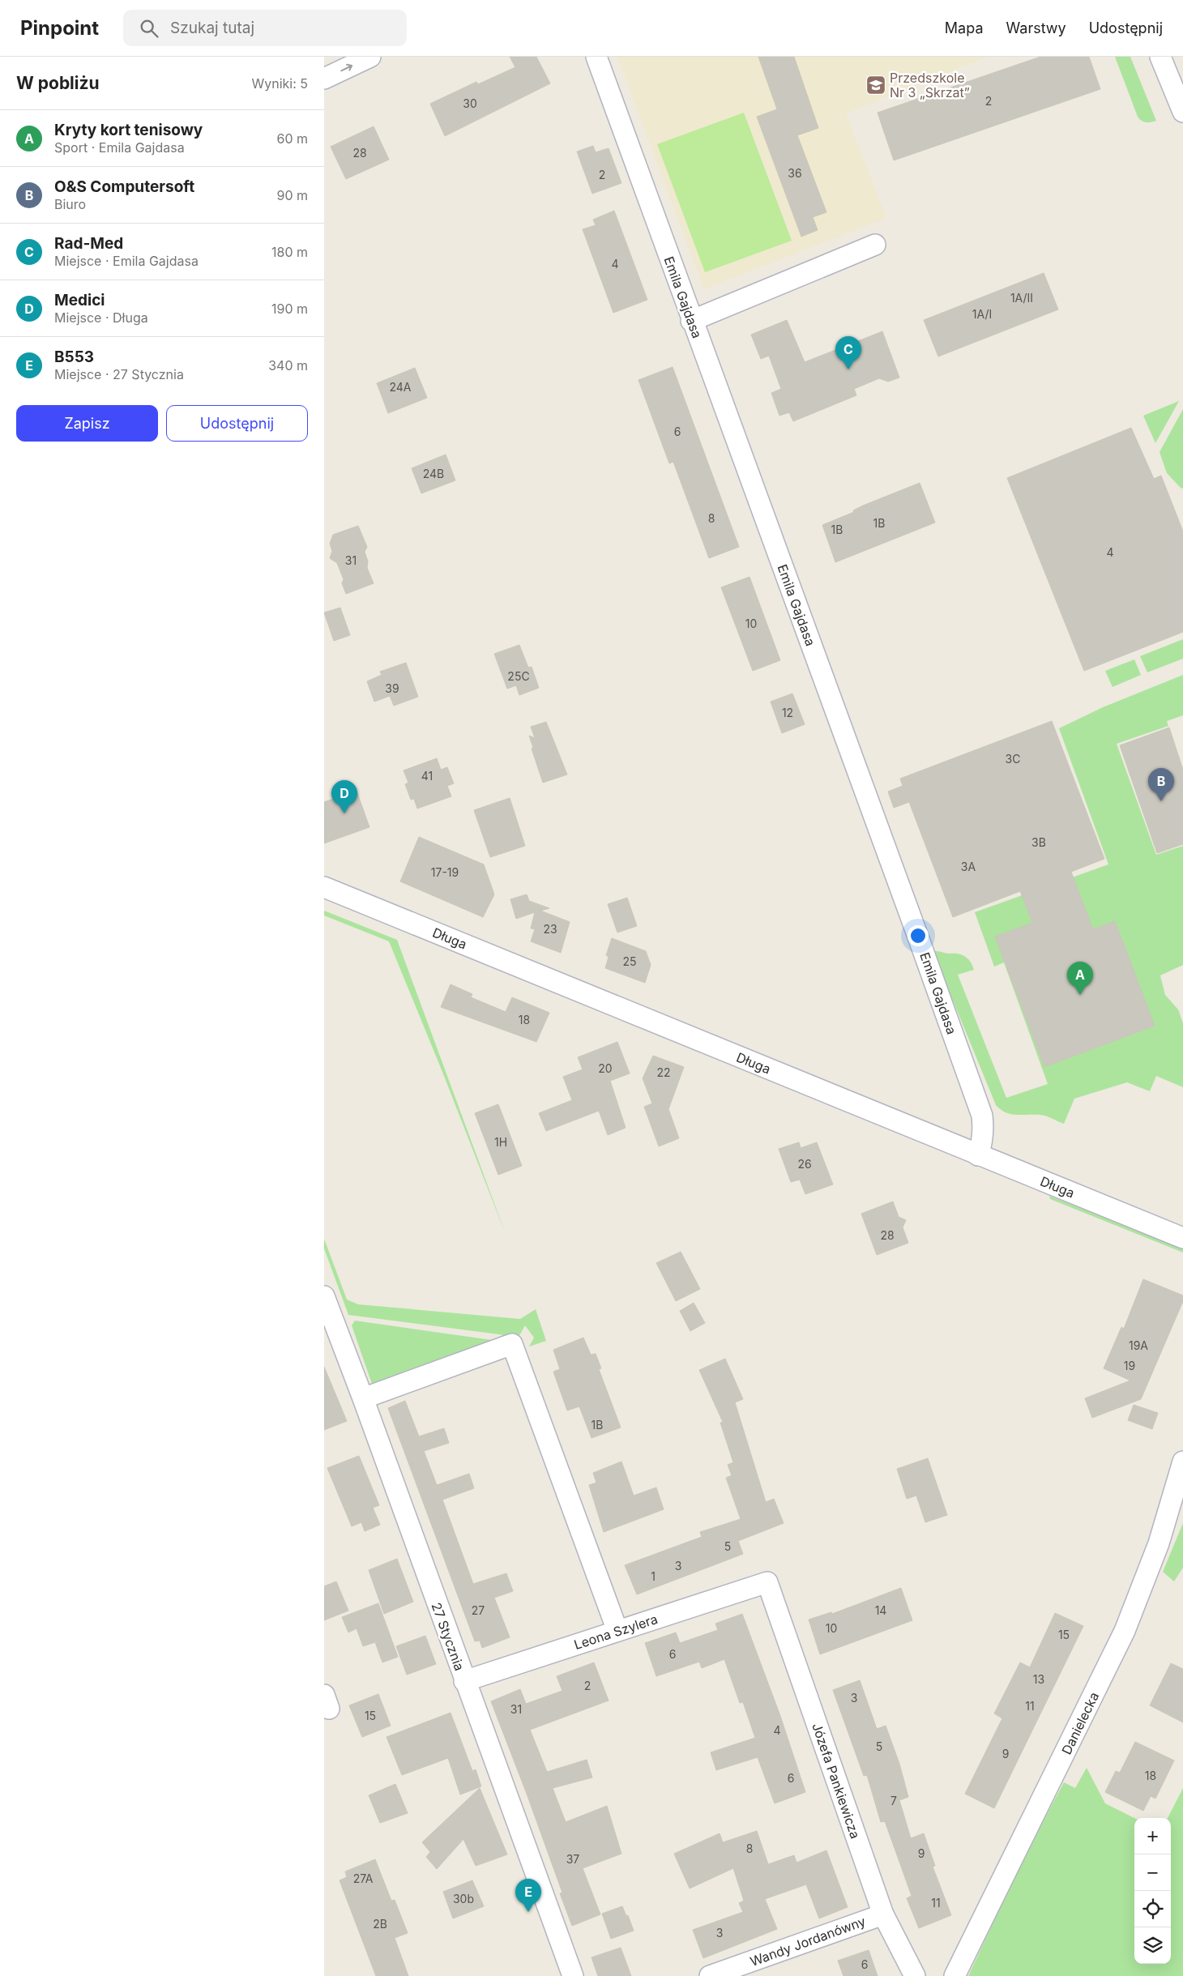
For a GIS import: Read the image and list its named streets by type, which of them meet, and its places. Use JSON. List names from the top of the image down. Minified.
{"streets":{"street":["Emila Gajdasa","Długa","Leona Szylera","27 Stycznia","Danielecka","Józefa Pankiewicza","Wandy Jordanówny"]},"crossings":[["Emila Gajdasa","Długa"],["Leona Szylera","27 Stycznia"],["Leona Szylera","Józefa Pankiewicza"],["Józefa Pankiewicza","Wandy Jordanówny"]],"places":{"school or university":["Przedszkole Nr 3 „Skrzat”"]},"house_numbers":["2","30","28","36","2","4","1A/II","1A/I","24A","6","24B","8","1B","1B","4","31","10","25C","39","12","3C","41","3B","3A","17-19","23","25","18","20","22","1H","26","28","19A","19","1B","5","3","1","27","14","10","15","6","13","2","3","11","31","15","4","5","9","18","6","7","8","9","37","27A","30b","11","2B","3","6"],"page":{"header":"Pinpoint","search":"Szukaj tutaj","nav":["Mapa","Warstwy","Udostępnij"],"heading":["W pobliżu","Wyniki: 5"],"list":[{"mark":"A","name":"Kryty kort tenisowy","note":"Sport · Emila Gajdasa","value":"60 m"},{"mark":"B","name":"O&S Computersoft","note":"Biuro","value":"90 m"},{"mark":"C","name":"Rad-Med","note":"Miejsce · Emila Gajdasa","value":"180 m"},{"mark":"D","name":"Medici","note":"Miejsce · Długa","value":"190 m"},{"mark":"E","name":"B553","note":"Miejsce · 27 Stycznia","value":"340 m"}],"pins":["C","B","D","A","E"],"buttons":["Zapisz","Udostępnij"],"map_buttons":["+","−"]}}
